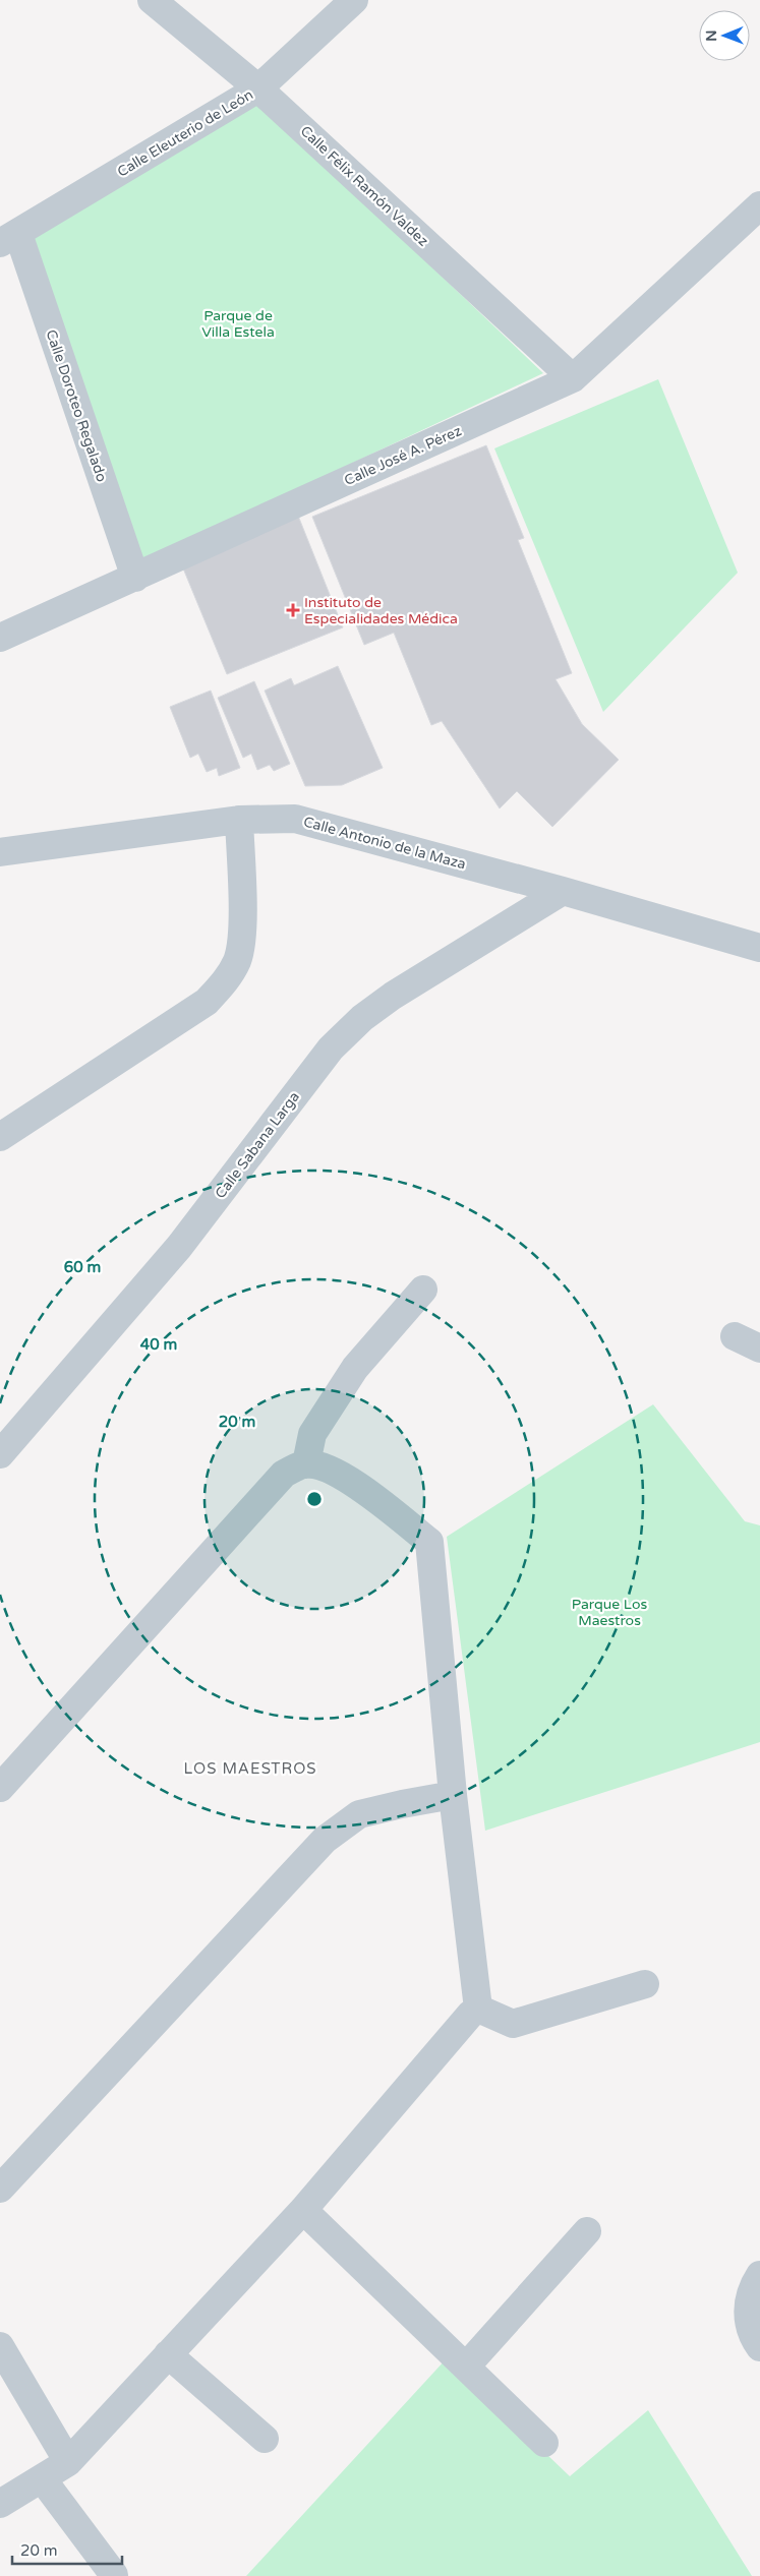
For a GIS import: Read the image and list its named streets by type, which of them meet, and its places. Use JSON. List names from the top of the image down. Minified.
{"streets":{"street":["Calle Eleuterio de León","Calle Félix Ramón Valdez","Calle Doroteo Regalado","Calle José A. Pérez","Calle Antonio de la Maza","Calle Sabana Larga"]},"crossings":[["Calle Eleuterio de León","Calle Félix Ramón Valdez"],["Calle Eleuterio de León","Calle Doroteo Regalado"],["Calle Félix Ramón Valdez","Calle José A. Pérez"],["Calle Doroteo Regalado","Calle José A. Pérez"],["Calle Antonio de la Maza","Calle Sabana Larga"]],"districts":["LOS MAESTROS"],"parks":["Parque de Villa Estela","Parque Los Maestros"],"places":{"health":["Instituto de Especialidades Médica"]},"scale_bar":"20 m","north":"left","rings":["60 m","40 m","20 m"]}
